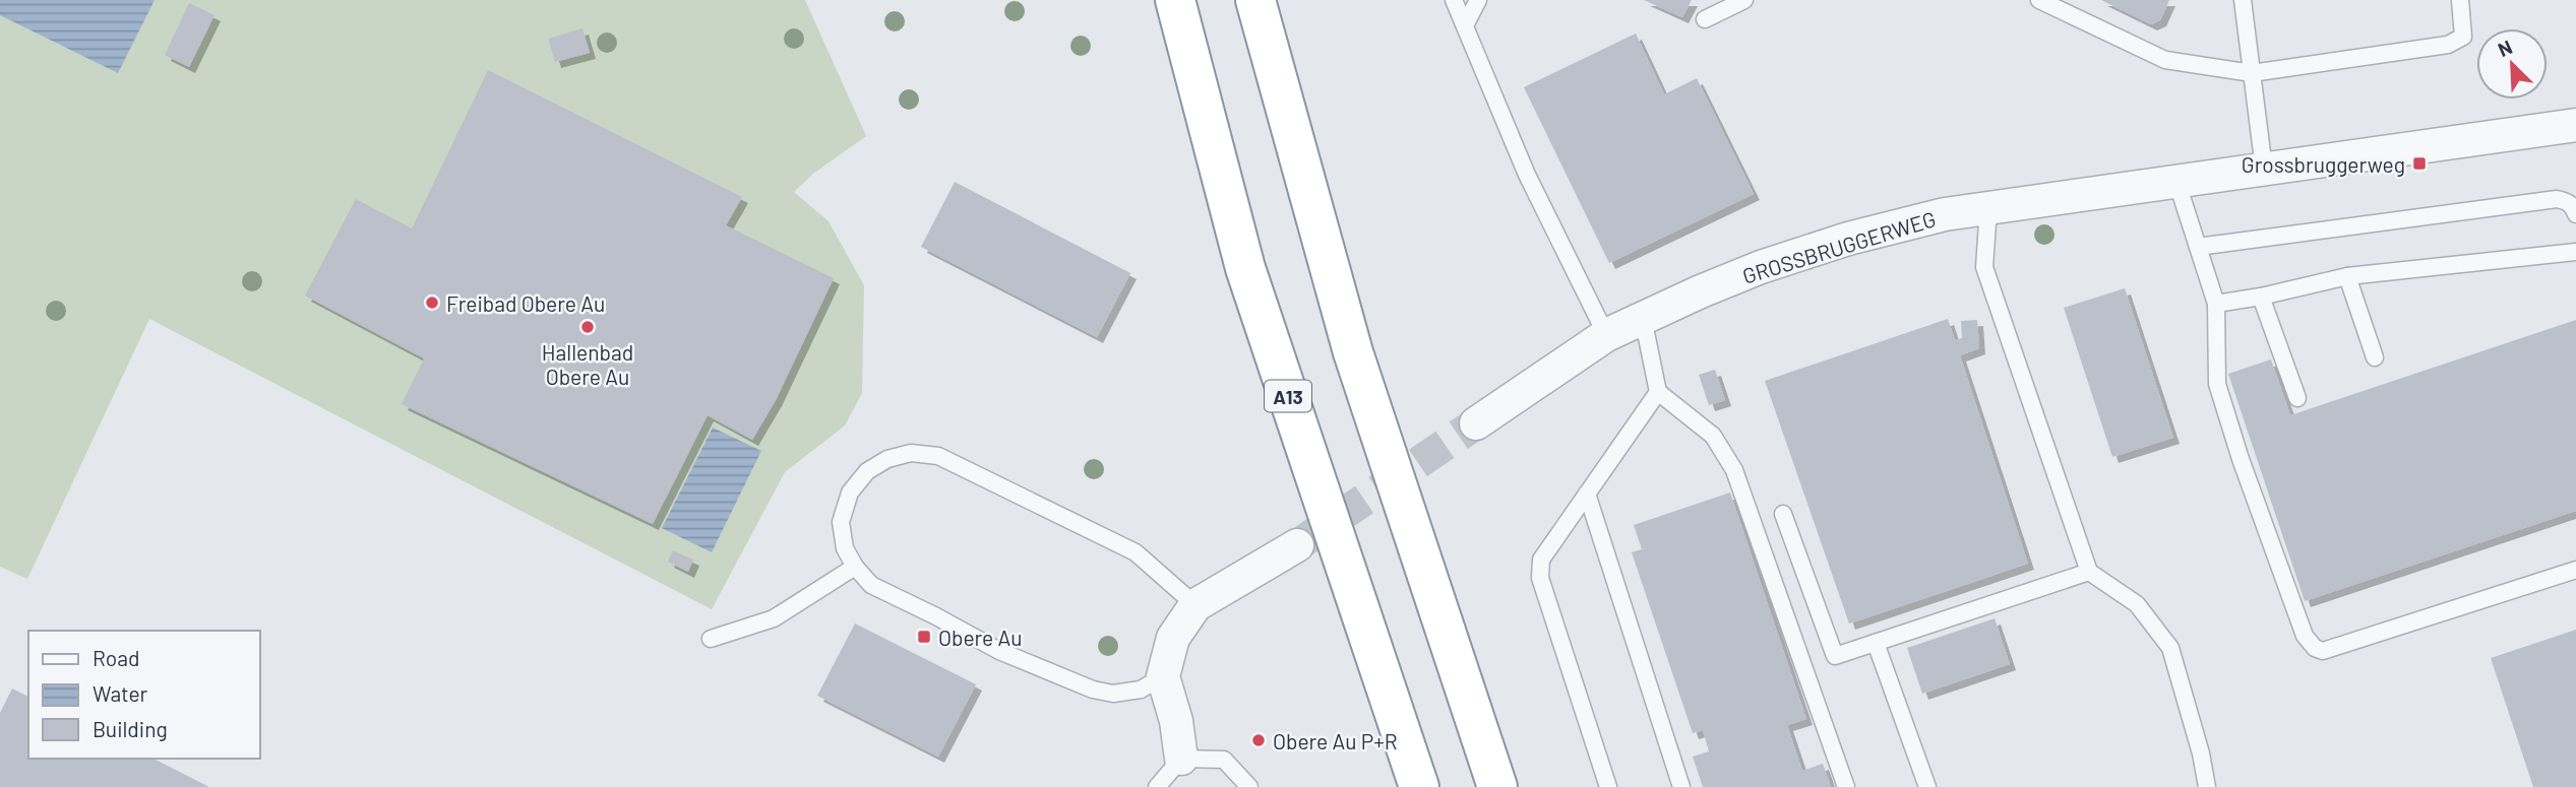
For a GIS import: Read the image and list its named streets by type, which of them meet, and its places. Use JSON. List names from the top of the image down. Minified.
{"streets":{"highway":["A13"],"street":["GROSSBRUGGERWEG"]},"places":{"transit":["Grossbruggerweg","Obere Au"],"other":["Freibad Obere Au","Hallenbad Obere Au","Obere Au P+R"]},"legend":["Road","Water","Building"],"north":"top left"}
